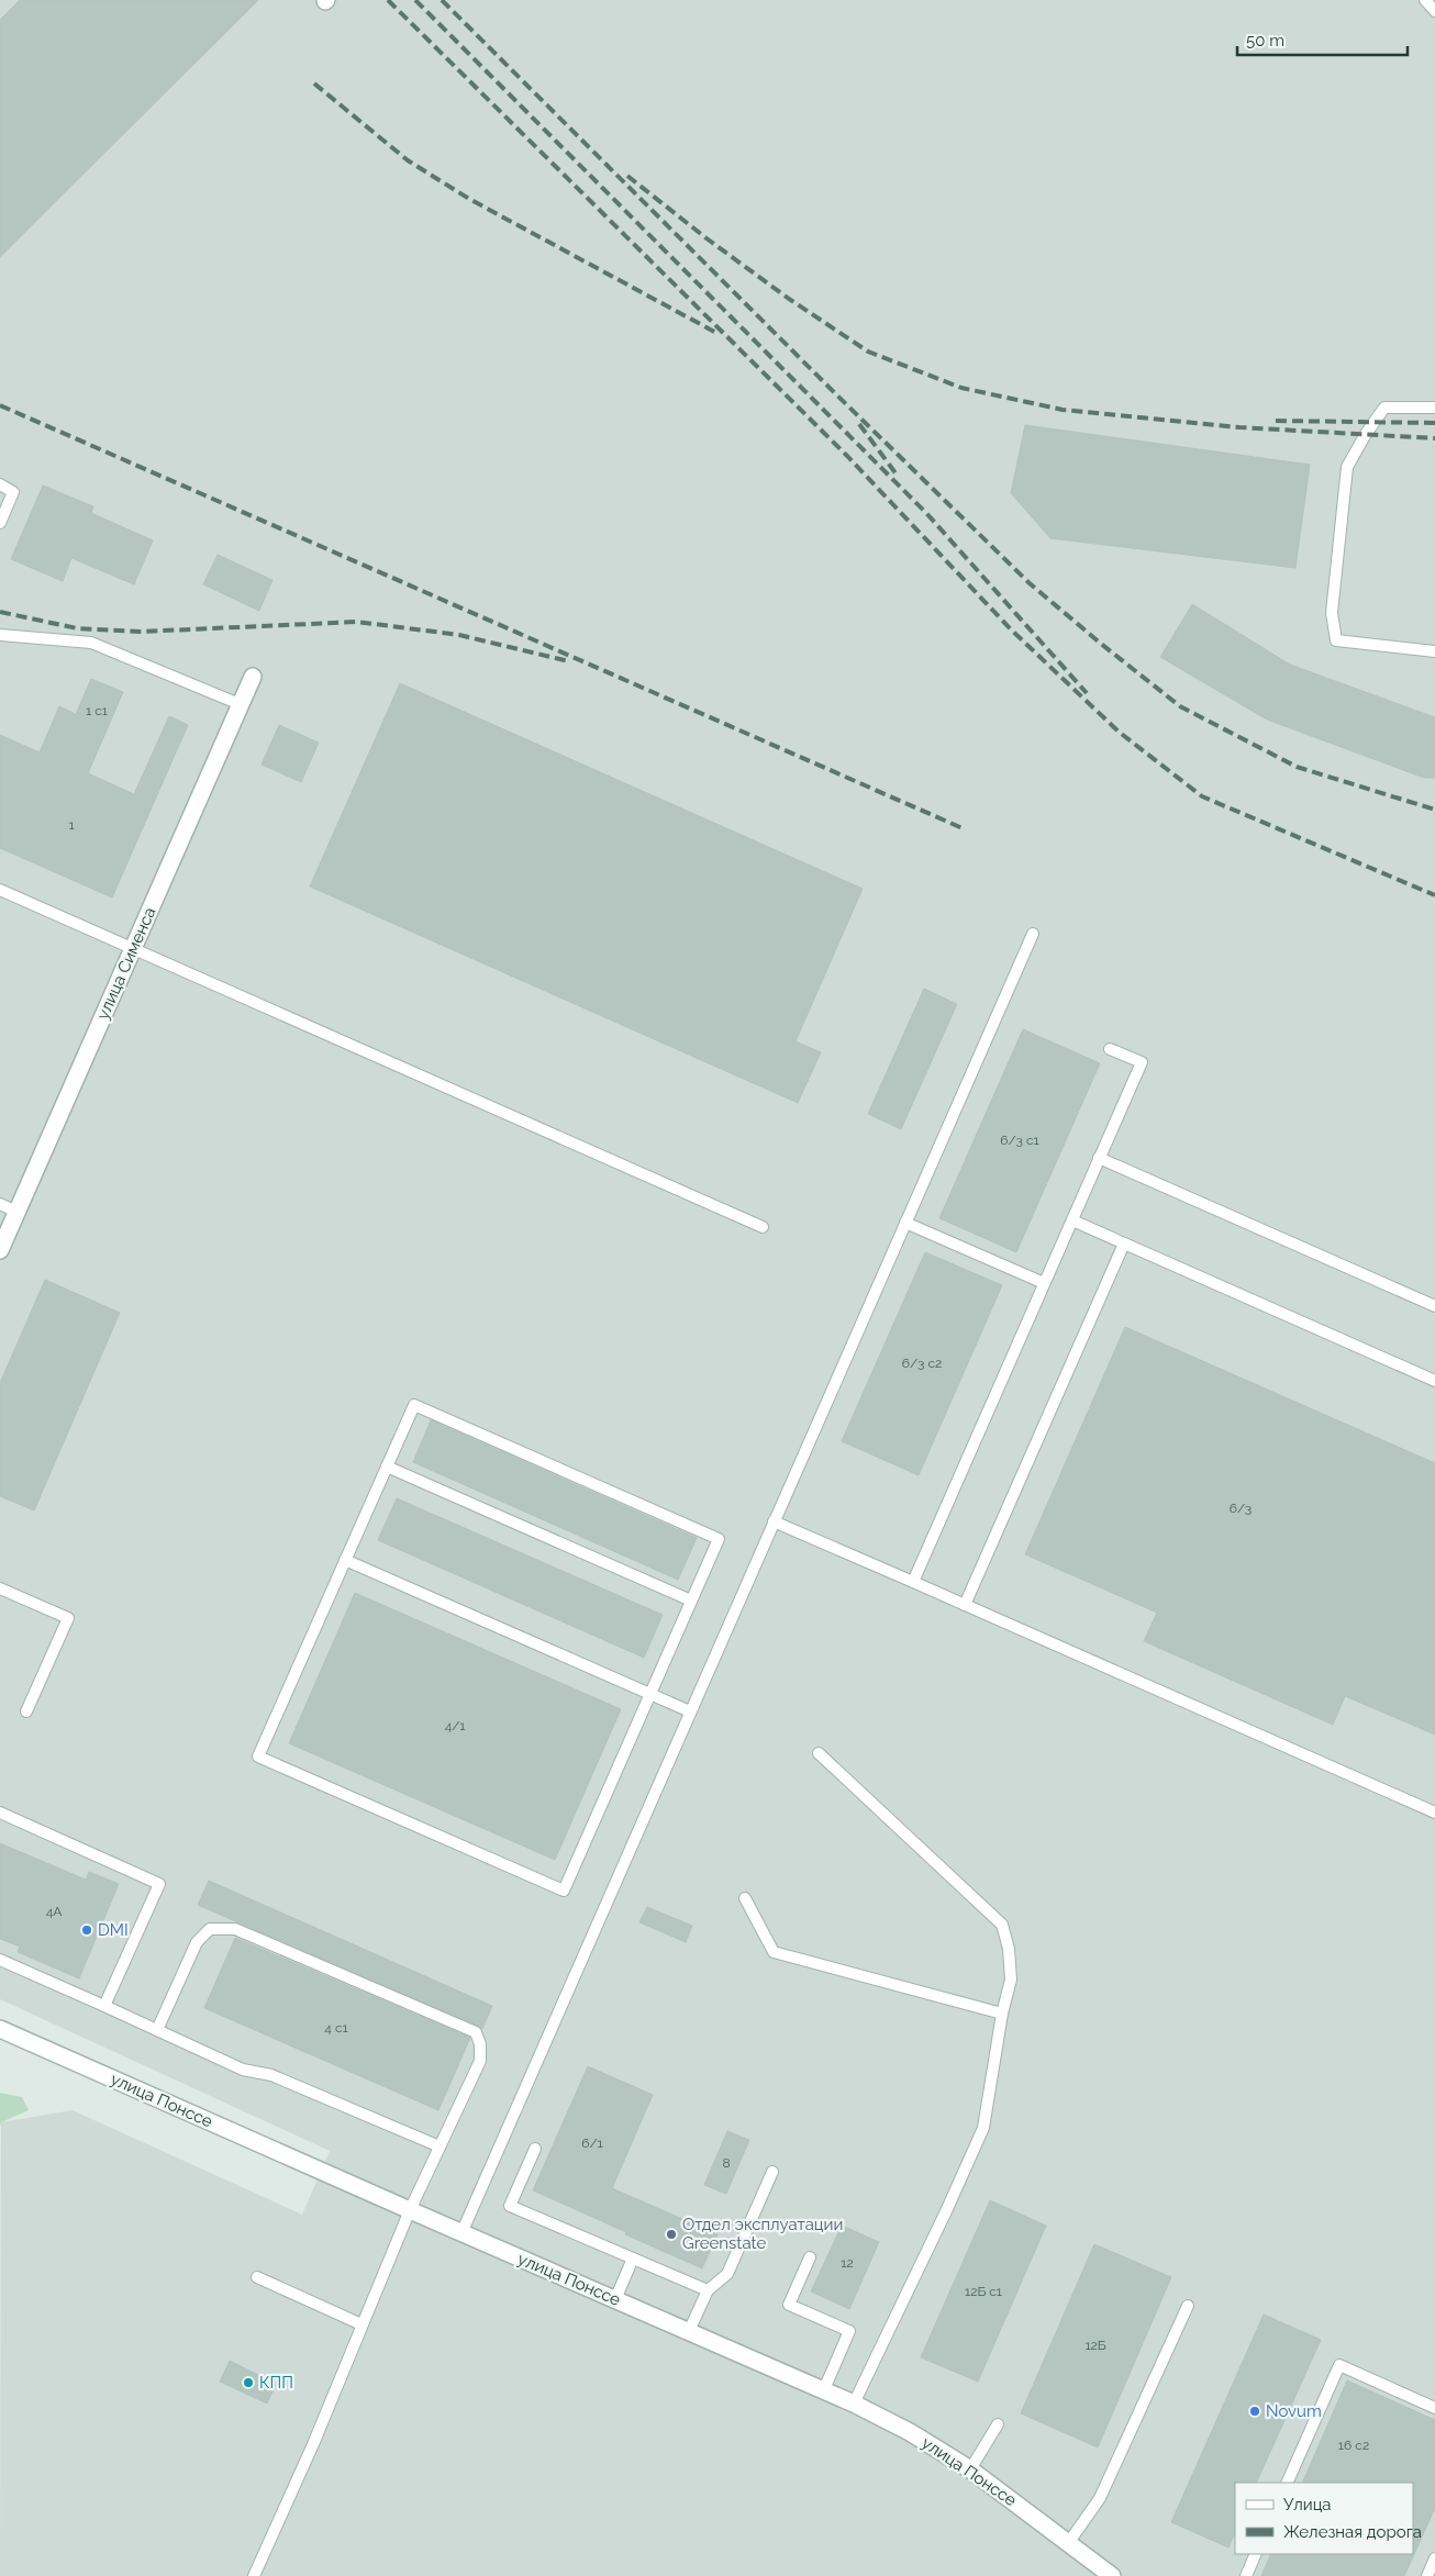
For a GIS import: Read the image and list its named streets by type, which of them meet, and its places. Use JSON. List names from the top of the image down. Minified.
{"streets":{"street":["улица Сименса","улица Понссе"]},"places":["DMI","Отдел эксплуатации Greenstate","КПП","Novum"],"house_numbers":["1 с1","1","6/3 с1","6/3 с2","6/3","4/1","4А","4 с1","6/1","8","12","12Б с1","12Б","16 с2"],"legend":["Улица","Железная дорога"],"scale_bar":"50 m"}
